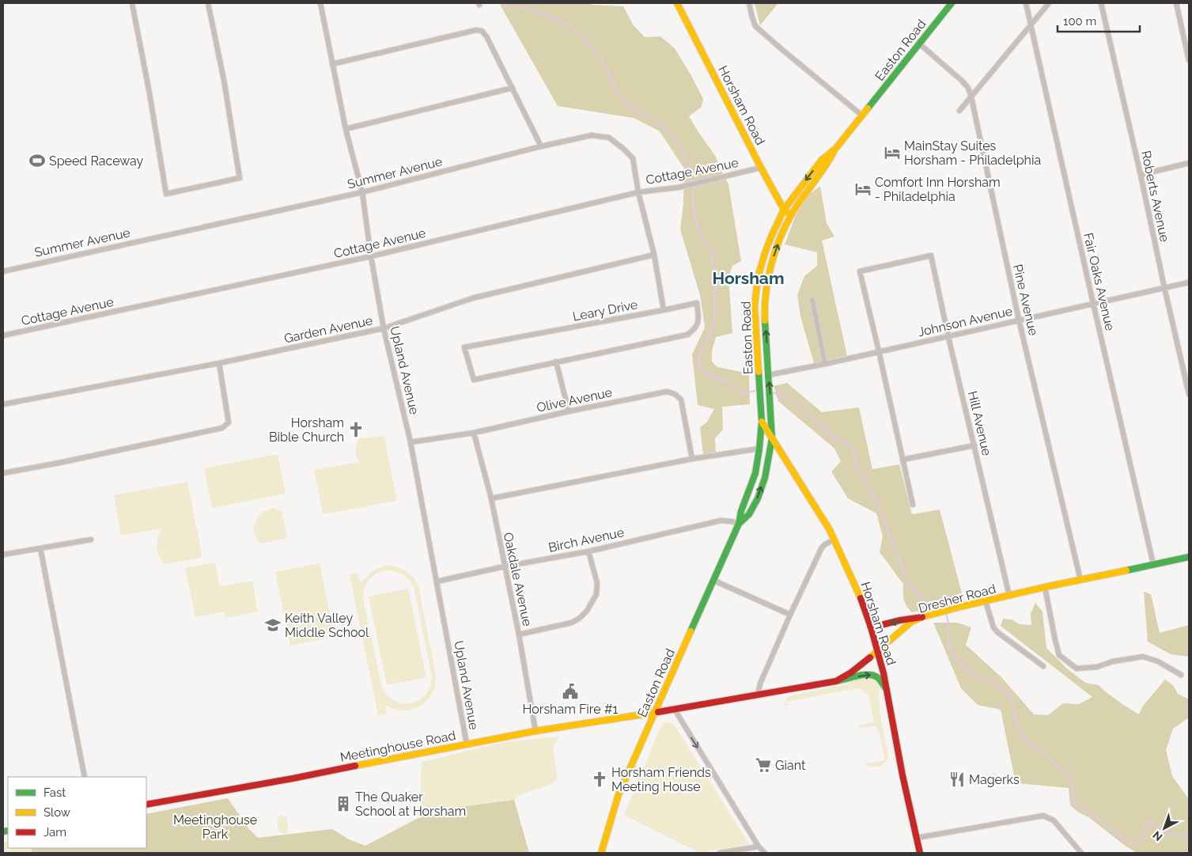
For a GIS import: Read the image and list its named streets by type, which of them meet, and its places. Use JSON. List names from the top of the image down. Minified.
{"streets":{"main road":["Easton Road","Horsham Road","Dresher Road","Meetinghouse Road"],"street":["Cottage Avenue","Summer Avenue","Roberts Avenue","Fair Oaks Avenue","Pine Avenue","Leary Drive","Johnson Avenue","Garden Avenue","Upland Avenue","Olive Avenue","Hill Avenue","Birch Avenue","Oakdale Avenue"]},"crossings":[["Easton Road","Horsham Road"],["Easton Road","Pine Avenue"],["Easton Road","Johnson Avenue"],["Easton Road","Birch Avenue"],["Easton Road","Dresher Road"],["Easton Road","Meetinghouse Road"],["Horsham Road","Cottage Avenue"],["Horsham Road","Dresher Road"],["Cottage Avenue","Summer Avenue"],["Cottage Avenue","Upland Avenue"],["Summer Avenue","Leary Drive"],["Summer Avenue","Garden Avenue"],["Summer Avenue","Upland Avenue"],["Roberts Avenue","Johnson Avenue"],["Fair Oaks Avenue","Johnson Avenue"],["Fair Oaks Avenue","Dresher Road"],["Pine Avenue","Johnson Avenue"],["Pine Avenue","Dresher Road"],["Johnson Avenue","Hill Avenue"],["Garden Avenue","Upland Avenue"],["Upland Avenue","Olive Avenue"],["Upland Avenue","Birch Avenue"],["Upland Avenue","Meetinghouse Road"],["Olive Avenue","Oakdale Avenue"],["Hill Avenue","Dresher Road"],["Birch Avenue","Oakdale Avenue"],["Oakdale Avenue","Meetinghouse Road"],["Dresher Road","Meetinghouse Road"]],"districts":["Horsham"],"parks":["Meetinghouse Park"],"places":{"hotel":["MainStay Suites Horsham - Philadelphia","Comfort Inn Horsham - Philadelphia"],"sports":["Speed Raceway"],"church":["Horsham Bible Church","Horsham Friends Meeting House"],"school or university":["Keith Valley Middle School"],"public building":["Horsham Fire #1"],"supermarket":["Giant"],"restaurant":["Magerks"],"building":["The Quaker School at Horsham"]},"legend":["Fast","Slow","Jam"],"scale_bar":"100 m","north":"bottom left"}
